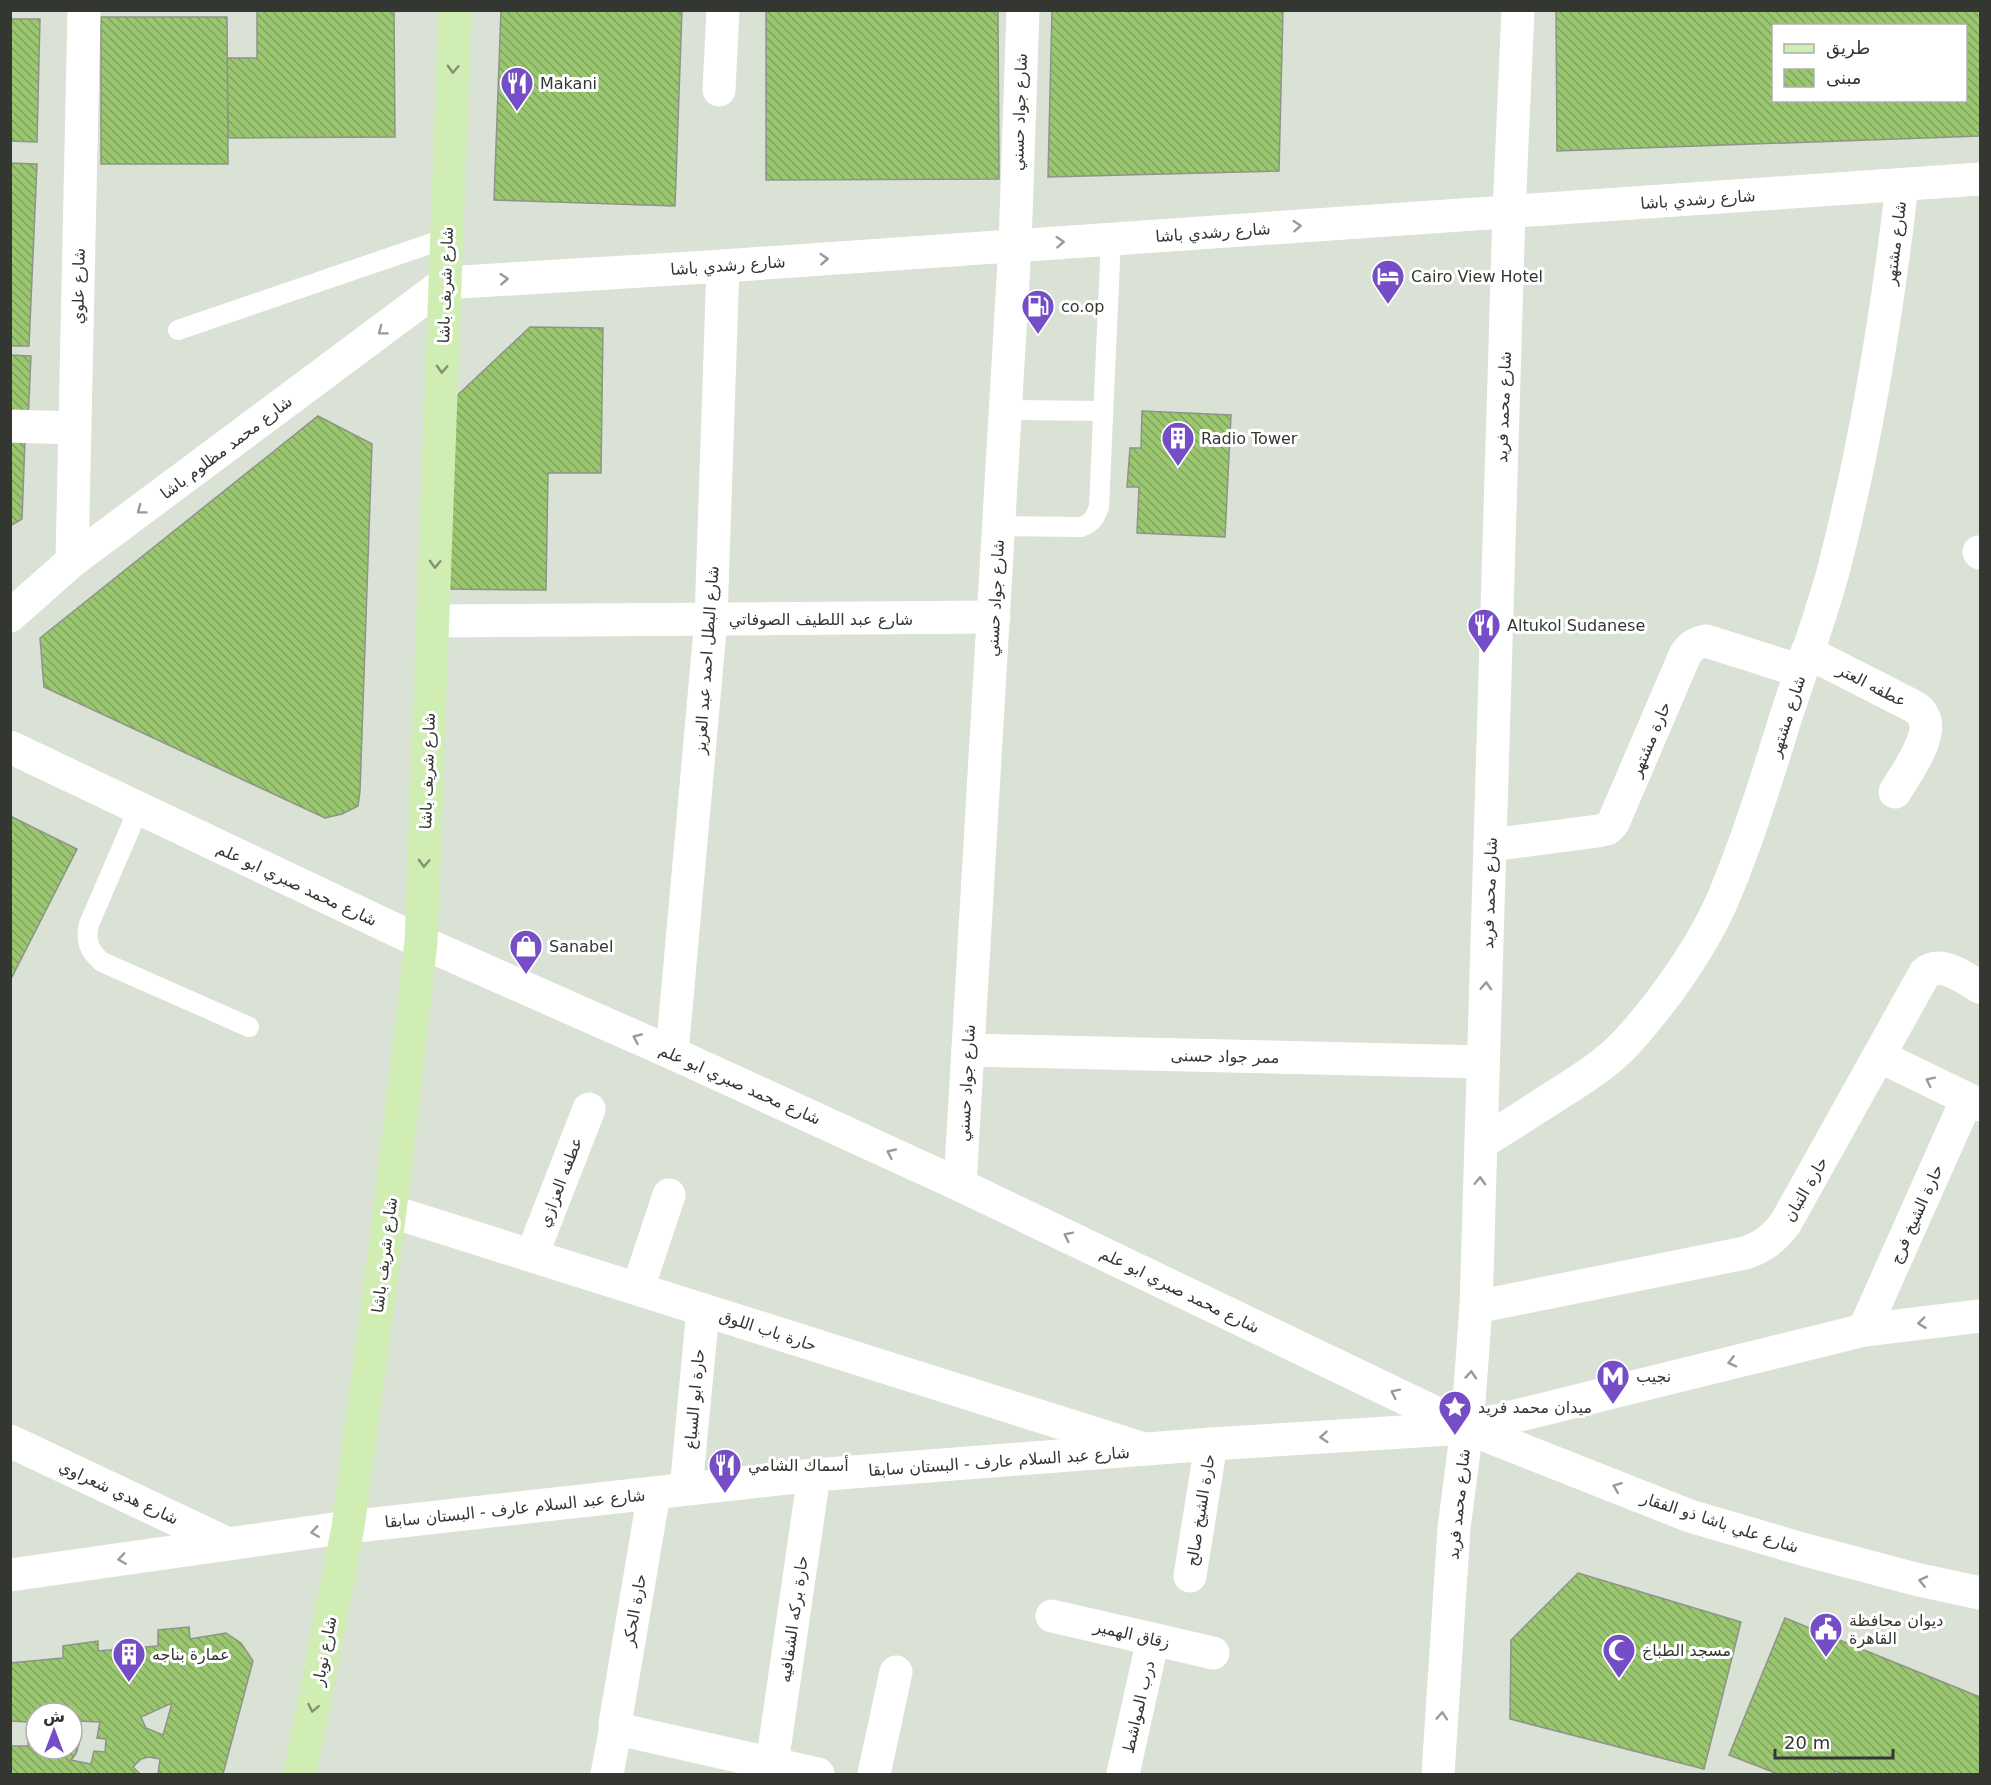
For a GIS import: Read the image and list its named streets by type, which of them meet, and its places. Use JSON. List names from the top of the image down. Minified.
{"streets":{"main road":["شارع شريف باشا","شارع نوبار"],"street":["شارع جواد حسني","شارع رشدي باشا","شارع مشتهر","شارع علوي","شارع محمد فريد","شارع محمد مظلوم باشا","شارع عبد اللطيف الصوفاتي","شارع البطل احمد عبد العزيز","عطفه العتر","حارة مشتهر","شارع محمد صبري ابو علم","ممر جواد حسنى","عطفه العزازي","حارة التبان","حارة الشيخ فرج","حارة باب اللوق","حارة ابو السباع","شارع عبد السلام عارف - البستان سابقا","شارع هدي شعراوي","حارة الشيخ صالح","شارع علي باشا ذو الفقار","حارة الحكر","حارة بركه الشقافيه","زقاق الهمير","درب المواشط"]},"crossings":[["شارع جواد حسني","شارع رشدي باشا"],["شارع جواد حسني","شارع عبد اللطيف الصوفاتي"],["شارع جواد حسني","شارع محمد صبري ابو علم"],["شارع جواد حسني","ممر جواد حسنى"],["شارع رشدي باشا","شارع مشتهر"],["شارع رشدي باشا","شارع شريف باشا"],["شارع رشدي باشا","شارع محمد فريد"],["شارع رشدي باشا","شارع محمد مظلوم باشا"],["شارع رشدي باشا","شارع البطل احمد عبد العزيز"],["شارع مشتهر","شارع محمد فريد"],["شارع مشتهر","عطفه العتر"],["شارع مشتهر","حارة مشتهر"],["شارع شريف باشا","شارع محمد مظلوم باشا"],["شارع شريف باشا","شارع عبد اللطيف الصوفاتي"],["شارع شريف باشا","شارع محمد صبري ابو علم"],["شارع شريف باشا","حارة باب اللوق"],["شارع شريف باشا","شارع عبد السلام عارف - البستان سابقا"],["شارع شريف باشا","شارع نوبار"],["شارع علوي","شارع محمد مظلوم باشا"],["شارع محمد فريد","حارة مشتهر"],["شارع محمد فريد","شارع محمد صبري ابو علم"],["شارع محمد فريد","ممر جواد حسنى"],["شارع محمد فريد","حارة التبان"],["شارع محمد فريد","شارع عبد السلام عارف - البستان سابقا"],["شارع محمد فريد","شارع علي باشا ذو الفقار"],["شارع عبد اللطيف الصوفاتي","شارع البطل احمد عبد العزيز"],["شارع البطل احمد عبد العزيز","شارع محمد صبري ابو علم"],["عطفه العتر","حارة مشتهر"],["شارع محمد صبري ابو علم","شارع عبد السلام عارف - البستان سابقا"],["شارع محمد صبري ابو علم","شارع علي باشا ذو الفقار"],["عطفه العزازي","حارة باب اللوق"],["حارة الشيخ فرج","شارع عبد السلام عارف - البستان سابقا"],["حارة باب اللوق","حارة ابو السباع"],["حارة باب اللوق","شارع عبد السلام عارف - البستان سابقا"],["حارة ابو السباع","شارع عبد السلام عارف - البستان سابقا"],["حارة ابو السباع","حارة الحكر"],["شارع عبد السلام عارف - البستان سابقا","شارع هدي شعراوي"],["شارع عبد السلام عارف - البستان سابقا","حارة الشيخ صالح"],["شارع عبد السلام عارف - البستان سابقا","شارع علي باشا ذو الفقار"],["شارع عبد السلام عارف - البستان سابقا","حارة الحكر"],["شارع عبد السلام عارف - البستان سابقا","حارة بركه الشقافيه"],["شارع عبد السلام عارف - البستان سابقا","شارع نوبار"],["زقاق الهمير","درب المواشط"]],"one_way":["شارع رشدي باشا","شارع شريف باشا","شارع محمد فريد","شارع محمد مظلوم باشا","شارع محمد صبري ابو علم","شارع عبد السلام عارف - البستان سابقا","شارع علي باشا ذو الفقار","شارع نوبار"],"places":{"restaurant":["Makani","Altukol Sudanese","أسماك الشامي"],"hotel":["Cairo View Hotel"],"fuel station":["co.op"],"building":["Radio Tower","عمارة بناجه"],"shop":["Sanabel"],"metro station":["نجيب"],"place":["ميدان محمد فريد"],"public building":["ديوان محافظة القاهرة"],"mosque":["مسجد الطباخ"]},"legend":["طريق","مبنى"],"scale_bar":"20 m","north":"top"}
